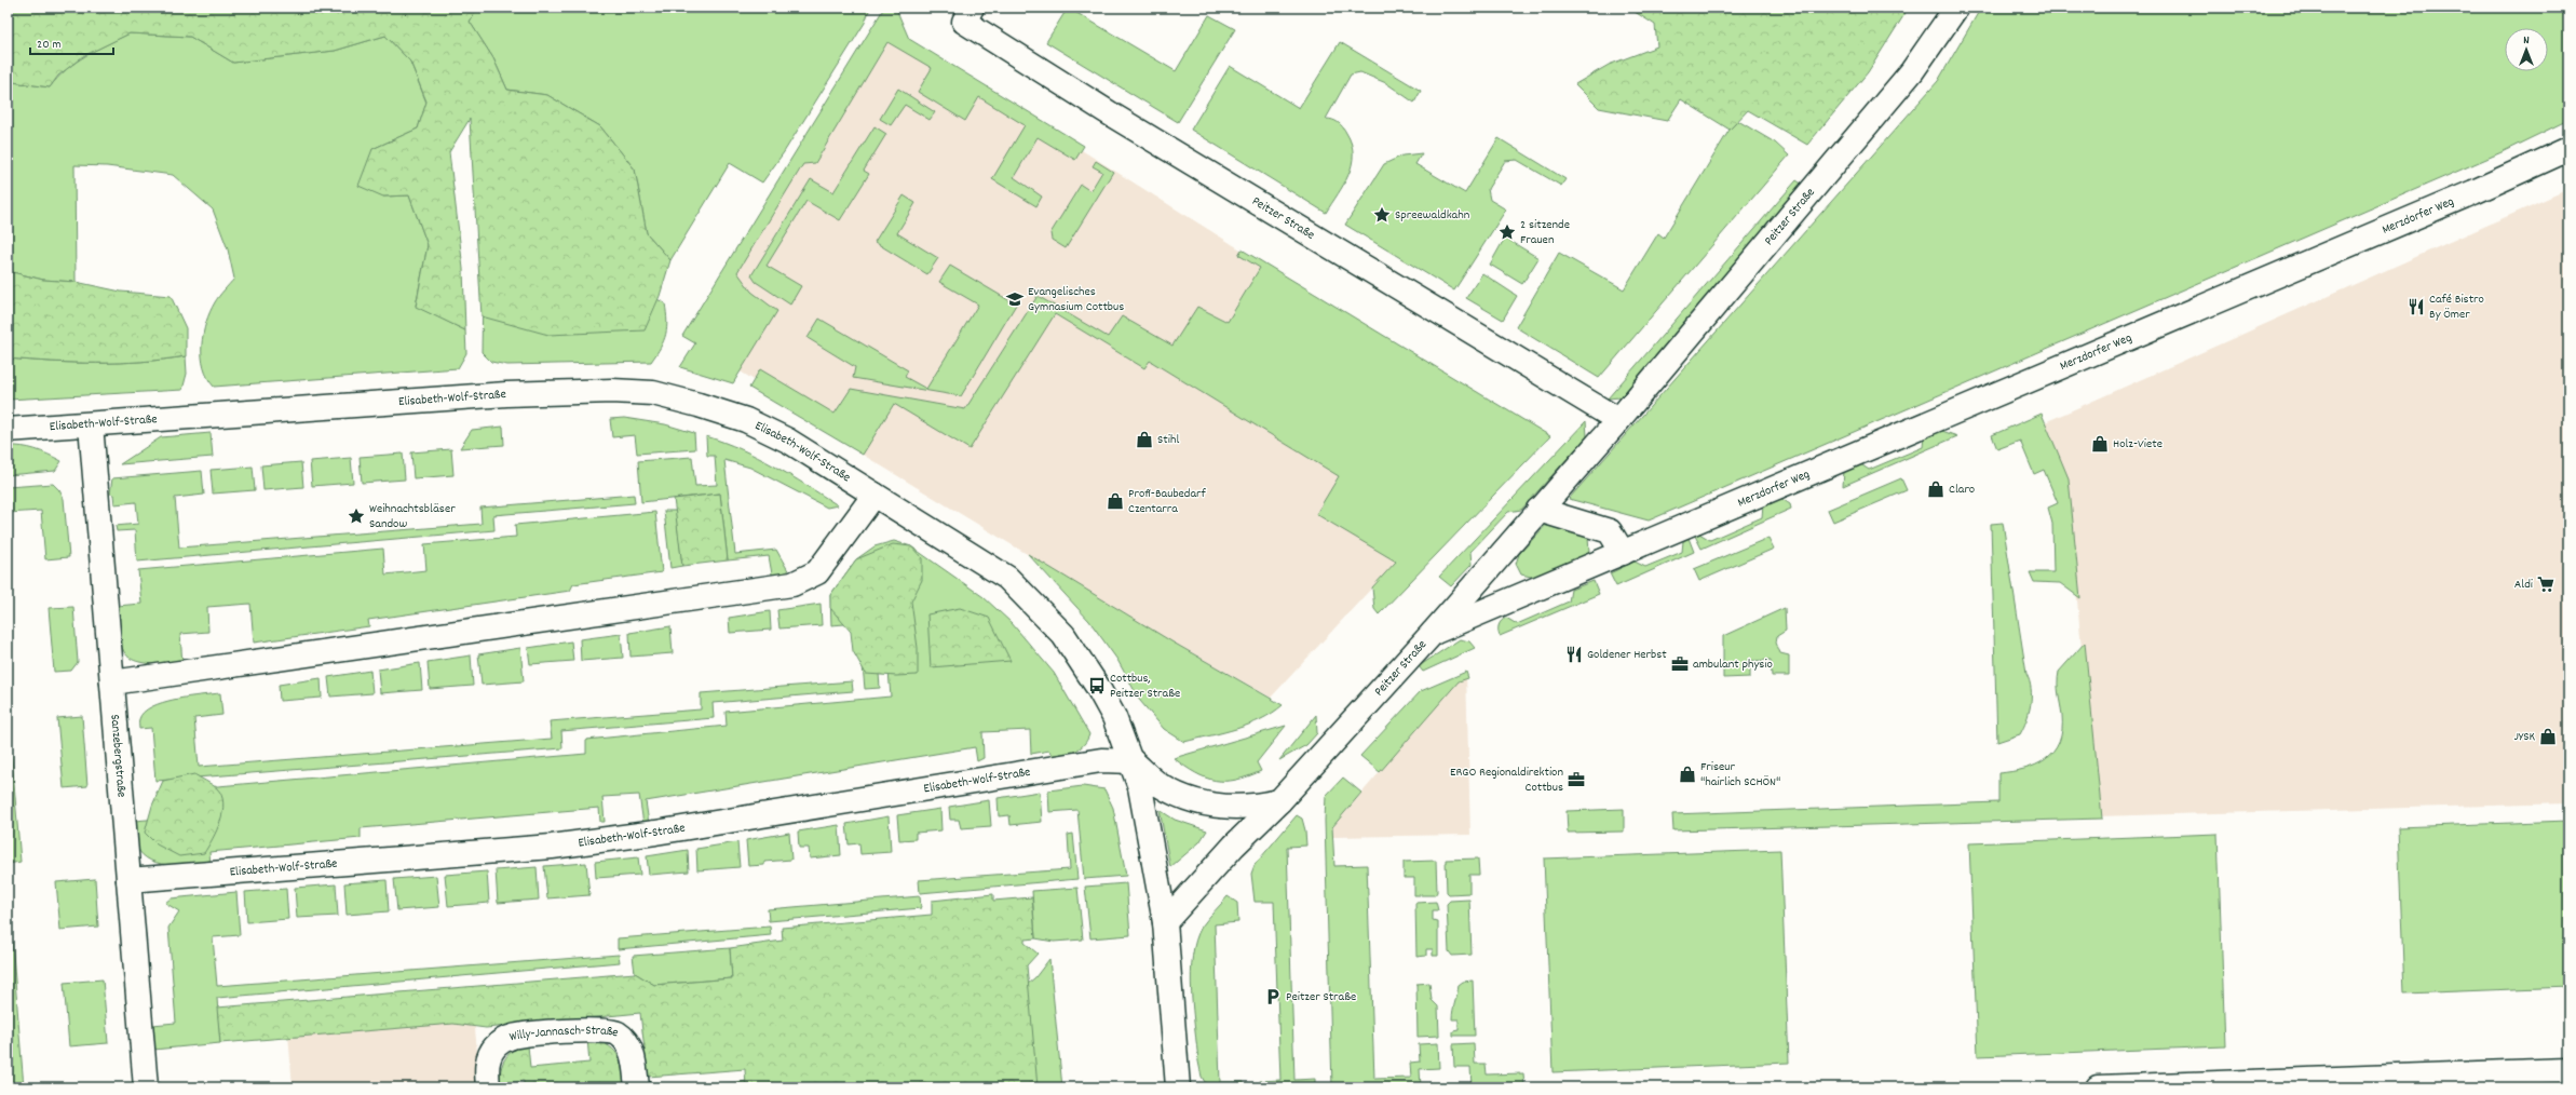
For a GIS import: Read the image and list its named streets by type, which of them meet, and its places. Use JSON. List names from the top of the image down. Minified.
{"streets":{"street":["Merzdorfer Weg","Peitzer Straße","Elisabeth-Wolf-Straße","Sanzebergstraße","Willy-Jannasch-Straße"]},"crossings":[["Merzdorfer Weg","Peitzer Straße"],["Peitzer Straße","Elisabeth-Wolf-Straße"],["Elisabeth-Wolf-Straße","Sanzebergstraße"]],"places":{"place":["Spreewaldkahn","2 sitzende Frauen","Weihnachtsbläser Sandow"],"school or university":["Evangelisches Gymnasium Cottbus"],"restaurant":["Café Bistro By Ömer","Goldener Herbst"],"shop":["Stihl","Holz-Viete","Claro","Profi-Baubedarf Czentarra","JYSK","Friseur \"hairlich SCHÖN\""],"supermarket":["Aldi"],"office":["ambulant physio","ERGO Regionaldirektion Cottbus"],"bus stop":["Cottbus, Peitzer Straße"],"parking":["Peitzer Straße"]},"scale_bar":"20 m","north":"top"}
